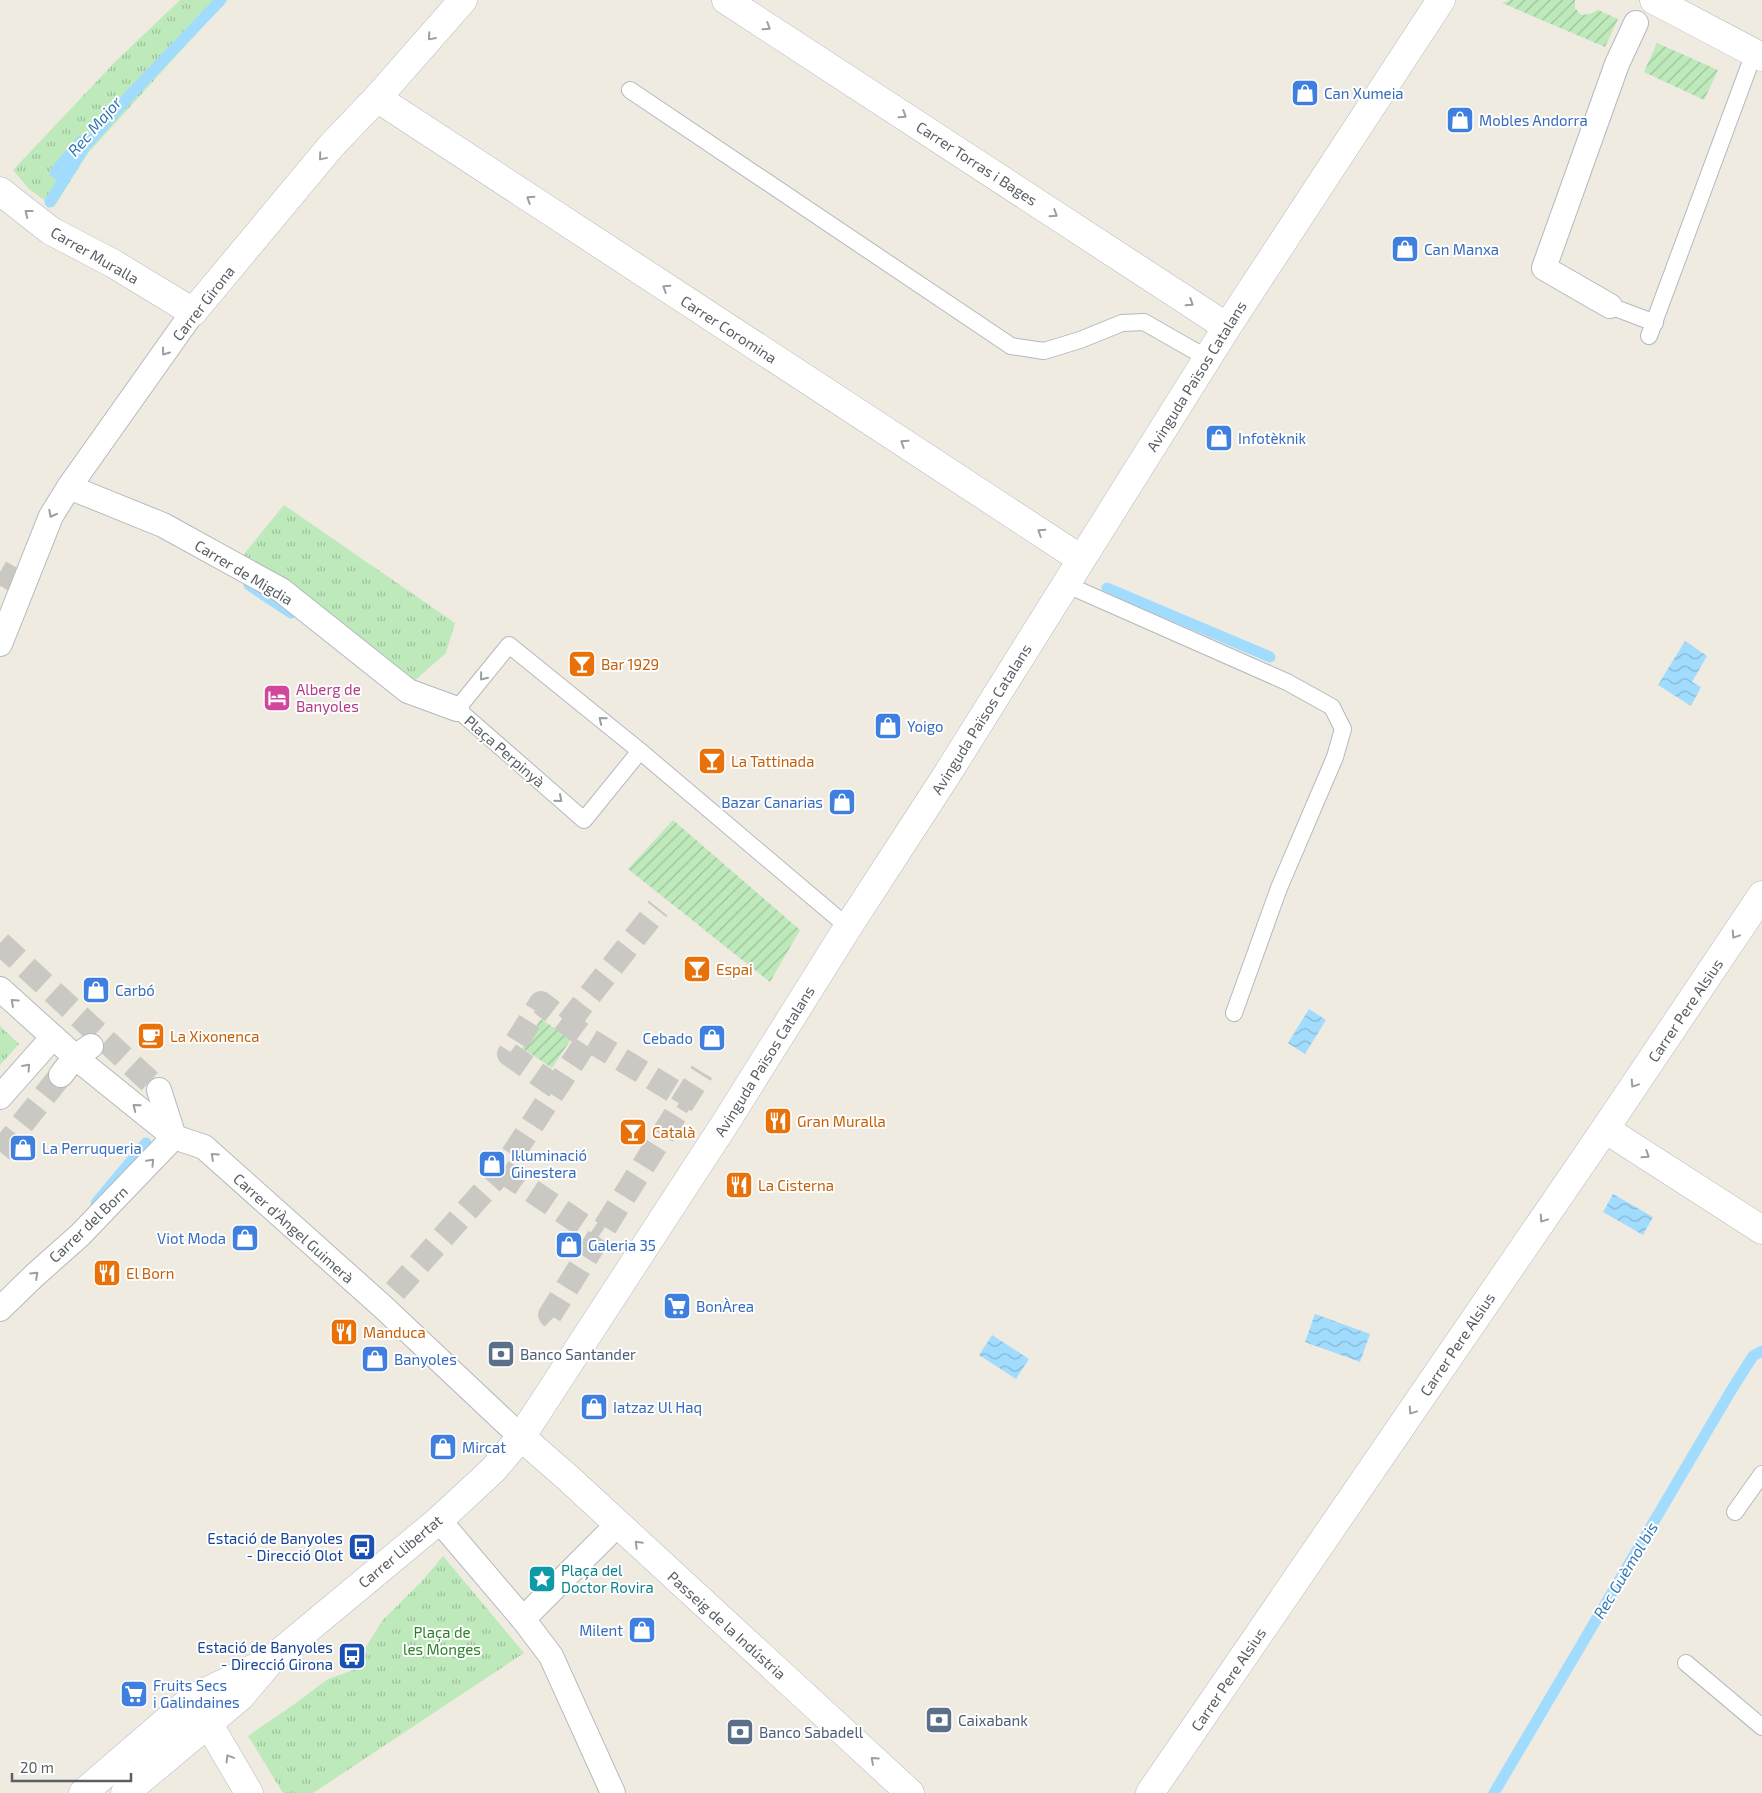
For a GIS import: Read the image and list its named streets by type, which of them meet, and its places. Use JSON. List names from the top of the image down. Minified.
{"streets":{"street":["Carrer Torras i Bages","Carrer Muralla","Carrer Girona","Carrer Coromina","Avinguda Països Catalans","Carrer de Migdia","Carrer Pere Alsius","Carrer del Born","Carrer d'Àngel Guimerà","Carrer Llibertat","Passeig de la Indústria"],"lane":["Plaça Perpinyà"]},"crossings":[["Carrer Torras i Bages","Avinguda Països Catalans"],["Carrer Muralla","Carrer Girona"],["Carrer Girona","Carrer Coromina"],["Carrer Girona","Carrer de Migdia"],["Carrer Coromina","Avinguda Països Catalans"],["Avinguda Països Catalans","Plaça Perpinyà"],["Avinguda Països Catalans","Carrer d'Àngel Guimerà"],["Avinguda Països Catalans","Carrer Llibertat"],["Avinguda Països Catalans","Passeig de la Indústria"],["Carrer de Migdia","Plaça Perpinyà"],["Carrer del Born","Carrer d'Àngel Guimerà"],["Carrer d'Àngel Guimerà","Carrer Llibertat"],["Carrer d'Àngel Guimerà","Passeig de la Indústria"],["Carrer Llibertat","Passeig de la Indústria"]],"one_way":["Carrer Torras i Bages","Carrer Muralla","Carrer Girona","Carrer Coromina","Carrer Pere Alsius","Carrer d'Àngel Guimerà"],"water":["Rec Major","Rec Guèmol bis"],"parks":["Plaça de les Monges"],"places":{"shop":["Can Xumeia","Mobles Andorra","Can Manxa","Infotèknik","Yoigo","Bazar Canarias","Carbó","Cebado","La Perruqueria","Il·luminació Ginestera","Viot Moda","Galeria 35","Banyoles","Iatzaz Ul Haq","Mircat","Milent"],"bar":["Bar 1929","La Tattinada","Espai","Català"],"hotel":["Alberg de Banyoles"],"cafe":["La Xixonenca"],"restaurant":["Gran Muralla","La Cisterna","El Born","Manduca"],"supermarket":["BonÀrea","Fruits Secs i Galindaines"],"bank":["Banco Santander","Caixabank","Banco Sabadell"],"bus stop":["Estació de Banyoles - Direcció Olot","Estació de Banyoles - Direcció Girona"],"place":["Plaça del Doctor Rovira"]},"scale_bar":"20 m"}
